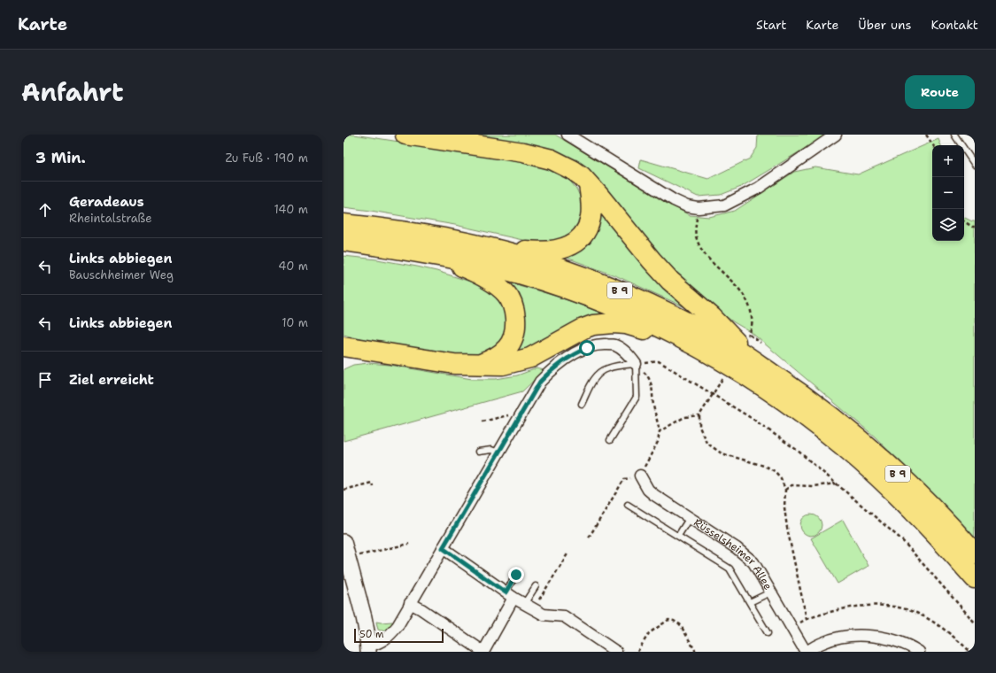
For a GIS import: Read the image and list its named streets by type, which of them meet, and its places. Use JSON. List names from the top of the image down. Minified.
{"streets":{"highway":["B 9"],"street":["Rüsselsheimer Allee"]},"scale_bar":"50 m","page":{"header":"Karte","nav":["Start","Karte","Über uns","Kontakt"],"title":"Anfahrt","buttons":"Route","heading":["3 Min.","Zu Fuß · 190 m"],"map_buttons":["+","−"],"list":[["Geradeaus","Rheintalstraße","140 m"],["Links abbiegen","Bauschheimer Weg","40 m"],["Links abbiegen","10 m"],"Ziel erreicht"],"scale":"50 m"}}
